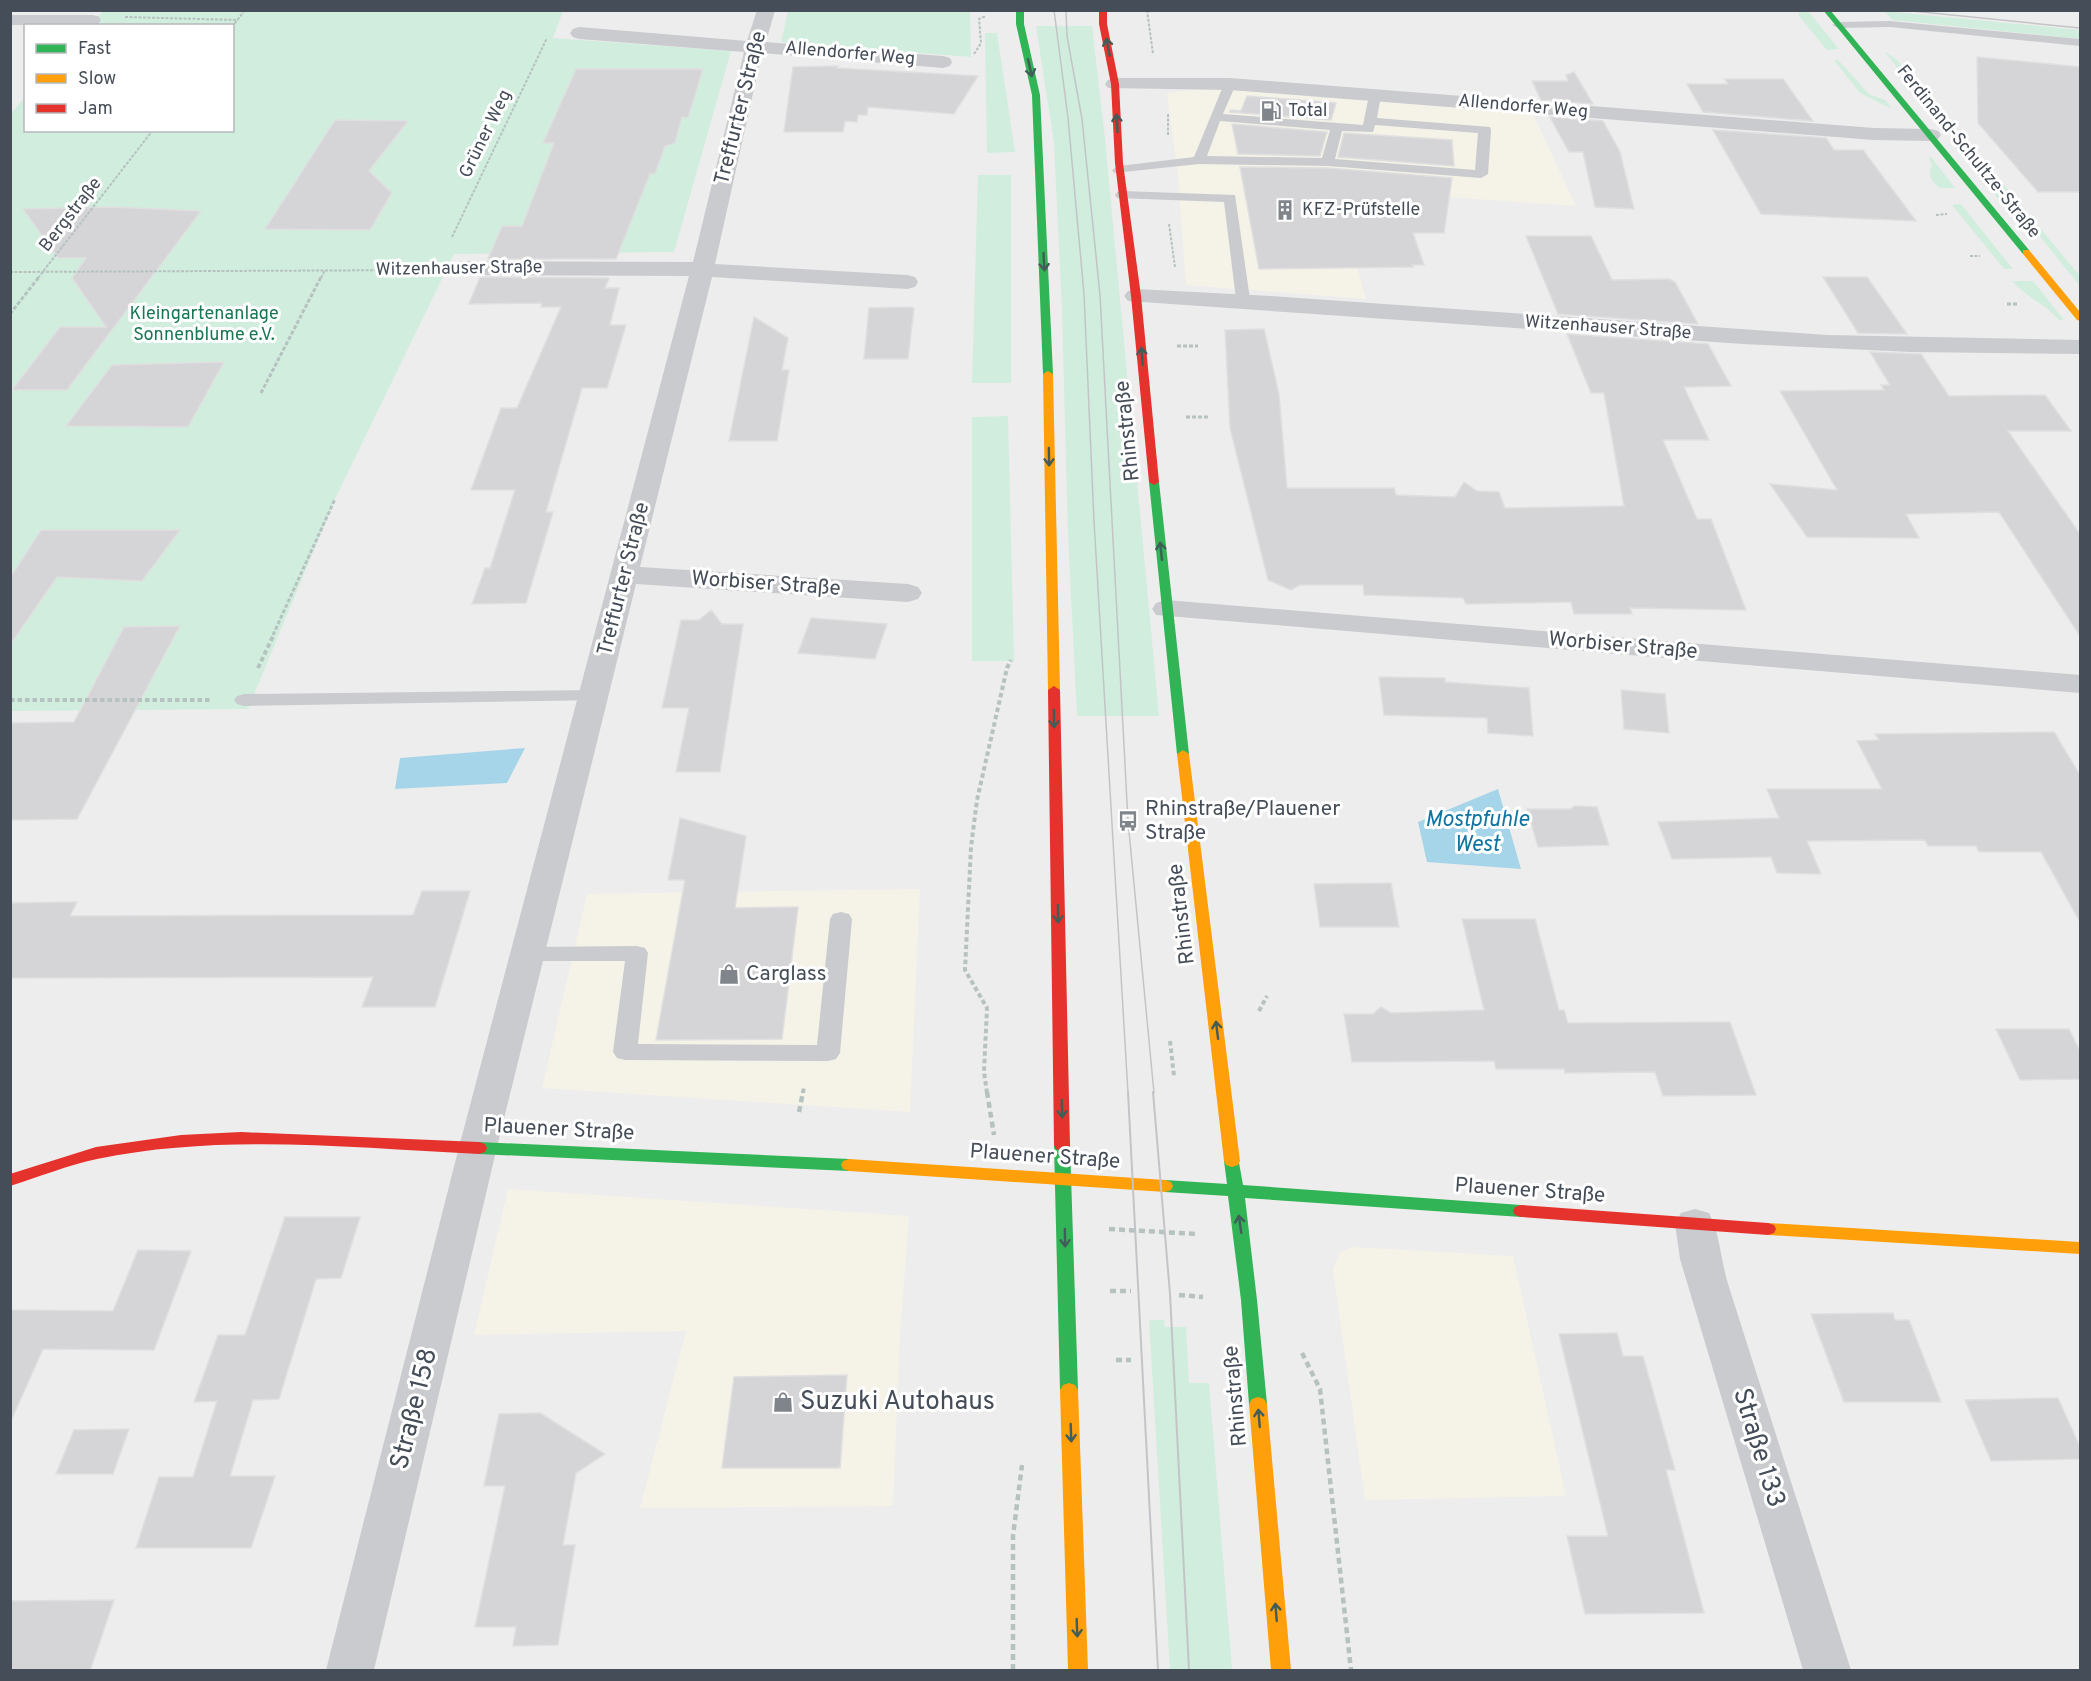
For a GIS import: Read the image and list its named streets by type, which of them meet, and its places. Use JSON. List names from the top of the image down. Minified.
{"streets":{"main road":["Ferdinand-Schultze-Straße","Rhinstraße","Plauener Straße"],"street":["Allendorfer Weg","Treffurter Straße","Witzenhauser Straße","Worbiser Straße","Straße 158","Straße 133"],"path":["Grüner Weg","Bergstraße"]},"crossings":[["Allendorfer Weg","Treffurter Straße"],["Allendorfer Weg","Ferdinand-Schultze-Straße"],["Allendorfer Weg","Rhinstraße"],["Treffurter Straße","Witzenhauser Straße"],["Treffurter Straße","Worbiser Straße"],["Treffurter Straße","Plauener Straße"],["Treffurter Straße","Straße 158"],["Grüner Weg","Witzenhauser Straße"],["Bergstraße","Witzenhauser Straße"],["Witzenhauser Straße","Rhinstraße"],["Rhinstraße","Worbiser Straße"],["Rhinstraße","Plauener Straße"],["Plauener Straße","Straße 158"],["Plauener Straße","Straße 133"]],"water":["Mostpfuhle West"],"parks":["Kleingartenanlage Sonnenblume e.V."],"places":{"fuel station":["Total"],"building":["KFZ-Prüfstelle"],"bus stop":["Rhinstraße/Plauener Straße"],"shop":["Carglass","Suzuki Autohaus"]},"legend":["Fast","Slow","Jam"]}
